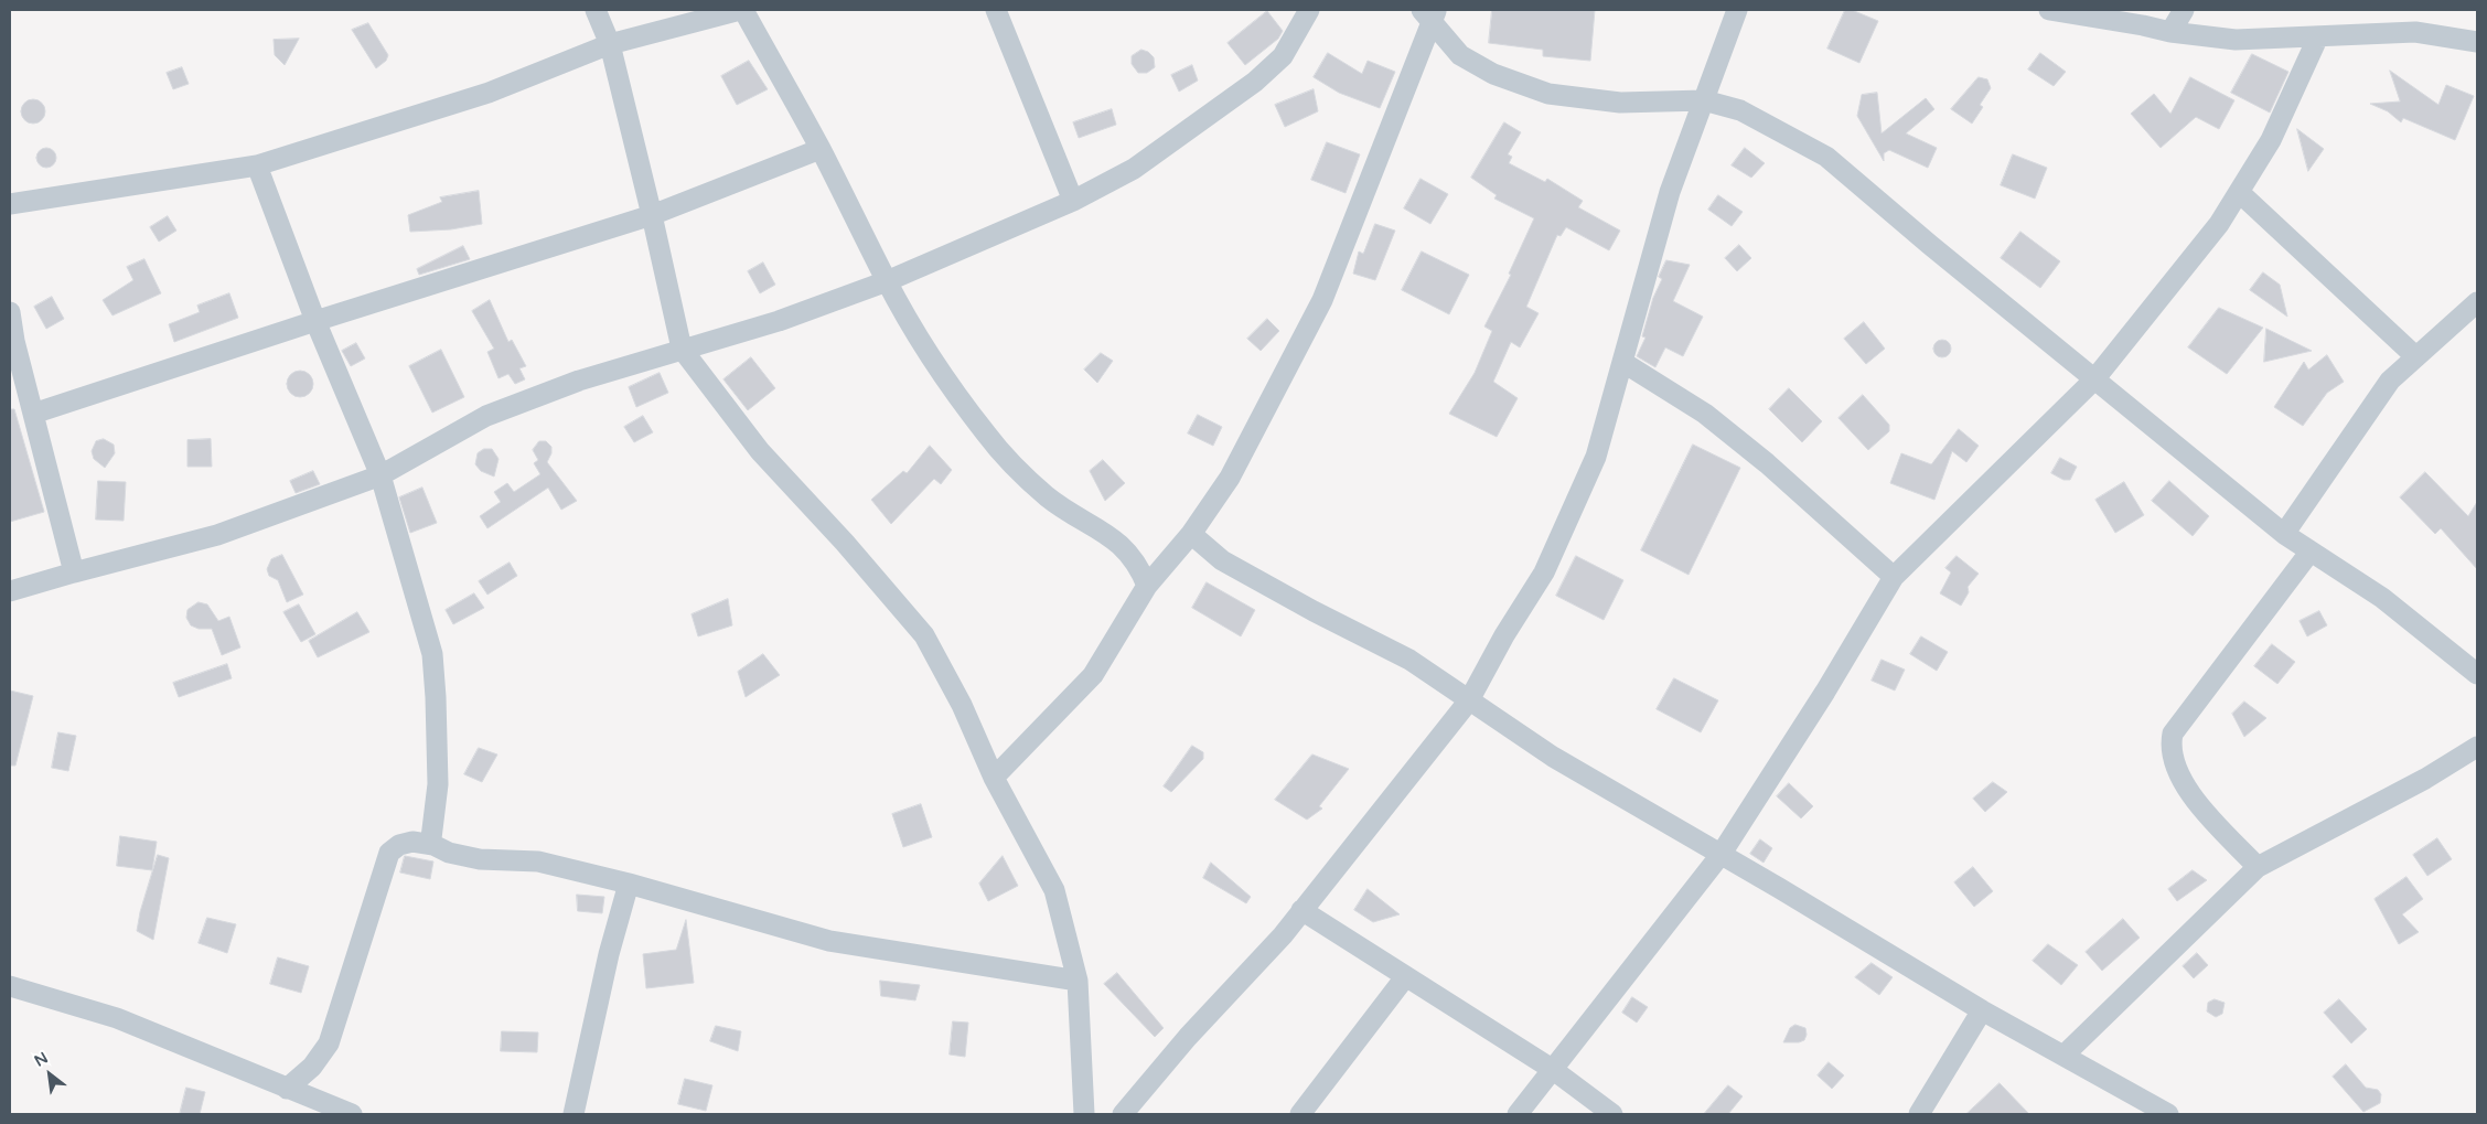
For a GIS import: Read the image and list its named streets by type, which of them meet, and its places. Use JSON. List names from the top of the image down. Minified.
{"north":"top left"}
